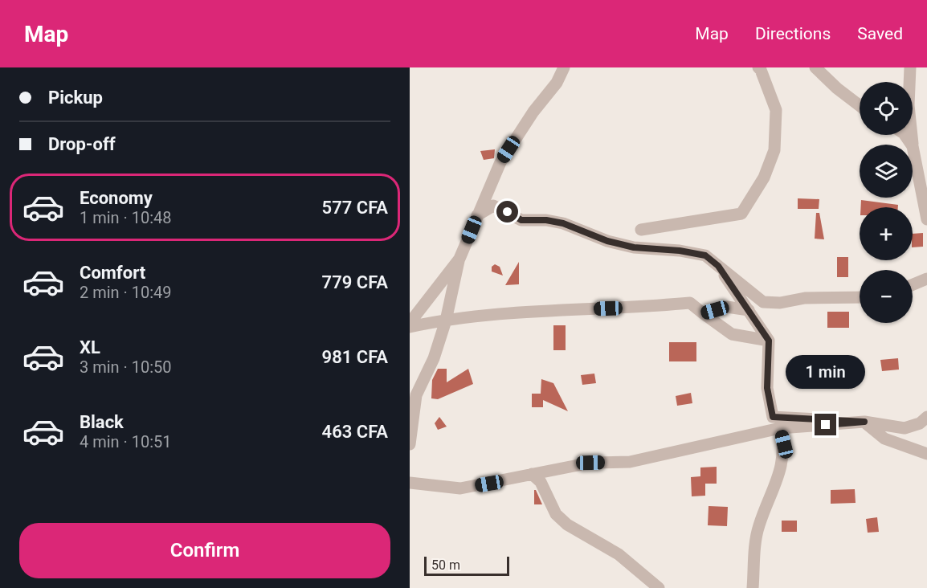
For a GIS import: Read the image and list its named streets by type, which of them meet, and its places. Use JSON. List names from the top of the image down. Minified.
{"scale_bar":"50 m","page":{"header":"Map","nav":["Map","Directions","Saved"],"banner":["Pickup","Drop-off"],"map_buttons":["+","−"],"list":[{"name":"Economy","note":"1 min · 10:48","value":"577 CFA"},{"name":"Comfort","note":"2 min · 10:49","value":"779 CFA"},{"name":"XL","note":"3 min · 10:50","value":"981 CFA"},{"name":"Black","note":"4 min · 10:51","value":"463 CFA"}],"bubble":"1 min","buttons":"Confirm","scale":"50 m"}}
